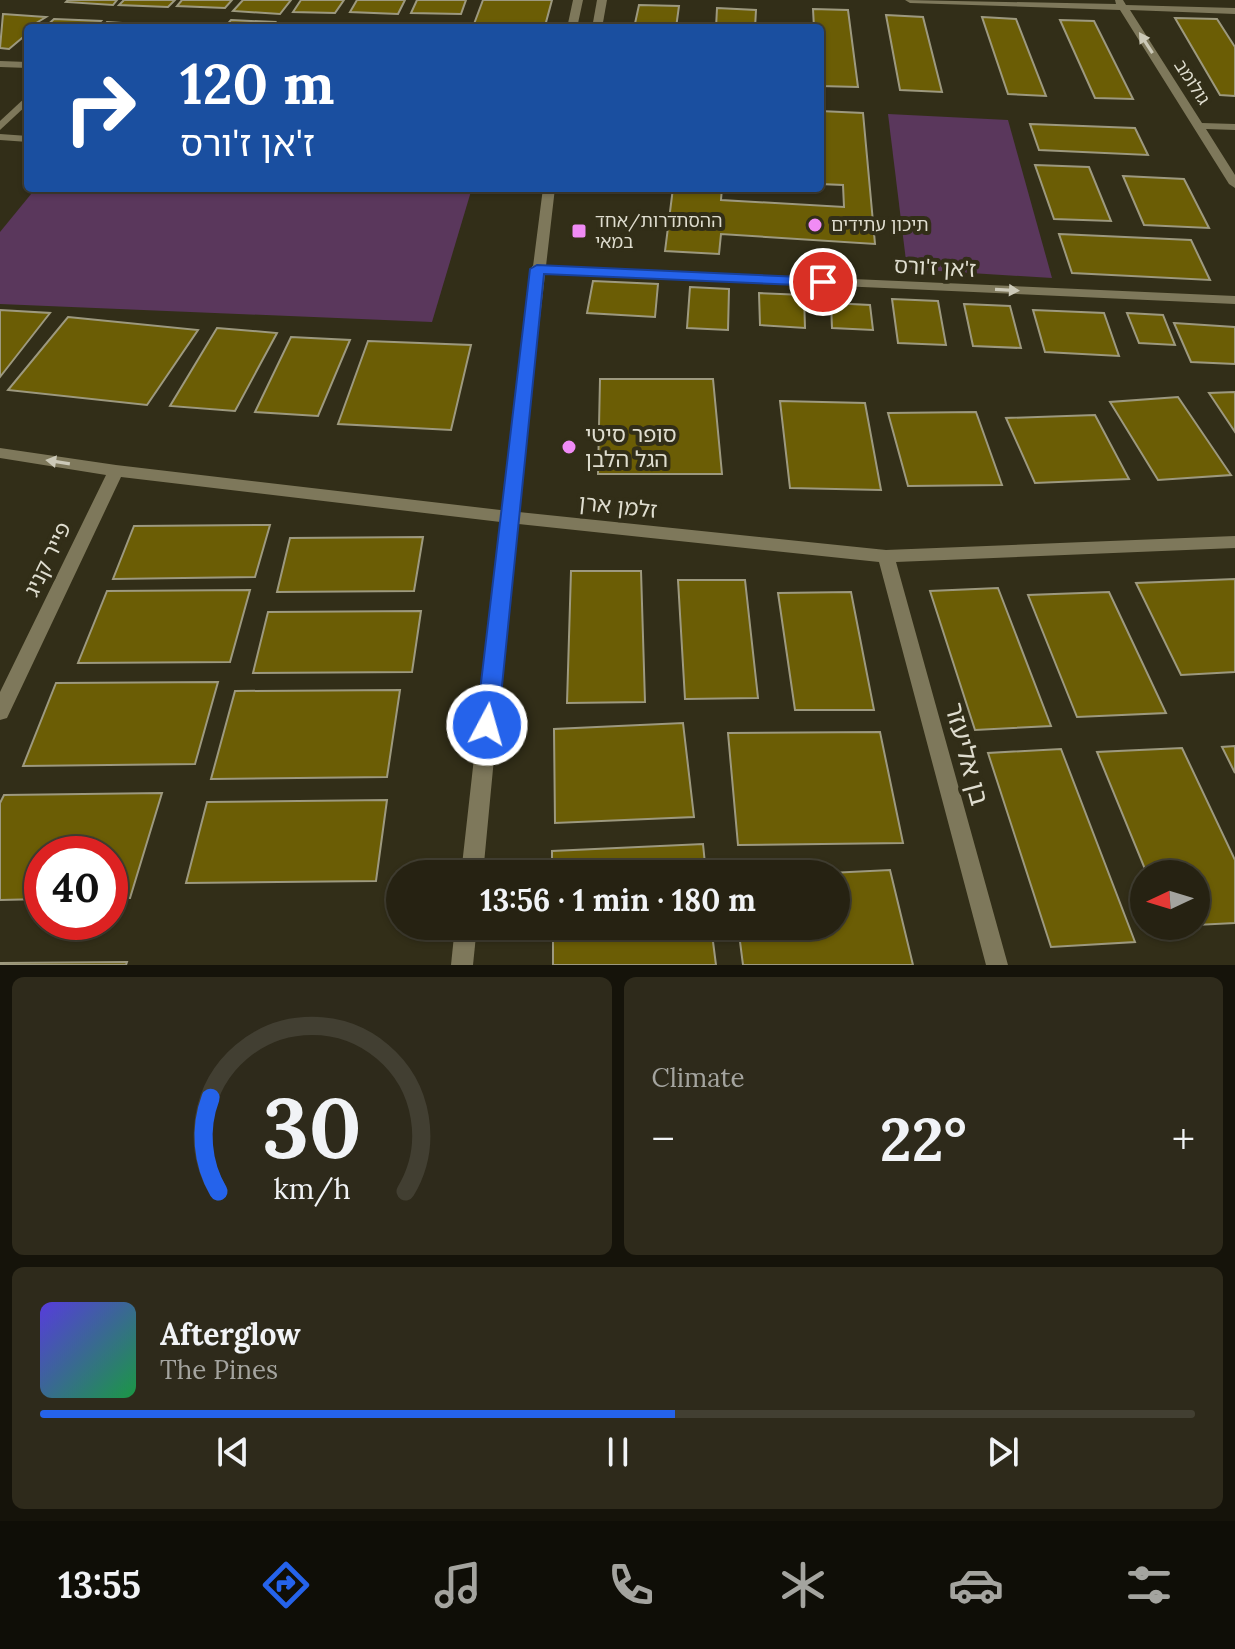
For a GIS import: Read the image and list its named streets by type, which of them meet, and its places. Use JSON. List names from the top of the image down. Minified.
{"streets":{"street":["גולומב","ז'אן ז'ורס","זלמן ארן","פייר קניג","בן אליעזר"]},"crossings":[["זלמן ארן","פייר קניג"],["זלמן ארן","בן אליעזר"]],"one_way":["גולומב","ז'אן ז'ורס"],"places":{"other":["תיכון עתידים","סופר סיטי הגל הלבן"],"transit":["ההסתדרות/אחד במאי"]},"north":"left","page":{"turn":["120 m","ז'אן ז'ורס"],"limit":"40","trip":"13:56 · 1 min · 180 m","tile":"Climate","heat":["−","22°","+"],"song":["Afterglow","The Pines"],"tabs":"13:55","gauge":["30","km/h"]}}
